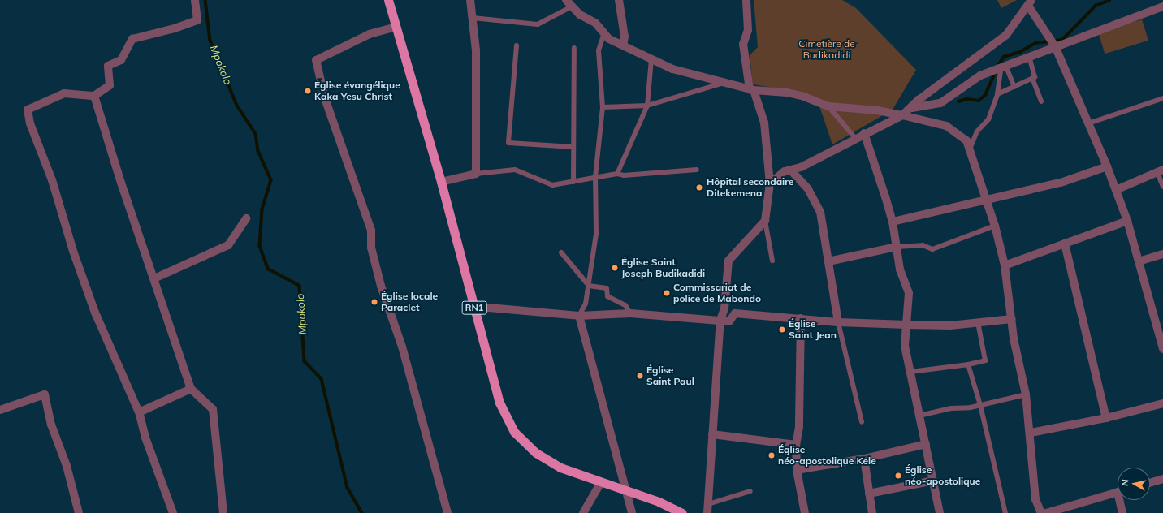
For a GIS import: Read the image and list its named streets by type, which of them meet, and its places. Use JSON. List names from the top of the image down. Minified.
{"streets":{"highway":["RN1"]},"water":["Mpokolo"],"parks":["Cimetière de Budikadidi"],"places":["Église évangélique Kaka Yesu Christ","Hôpital secondaire Ditekemena","Église Saint Joseph Budikadidi","Commissariat de police de Mabondo","Église locale Paraclet","Église Saint Jean","Église Saint Paul","Église néo-apostolique Kele","Église néo-apostolique"],"north":"left"}
